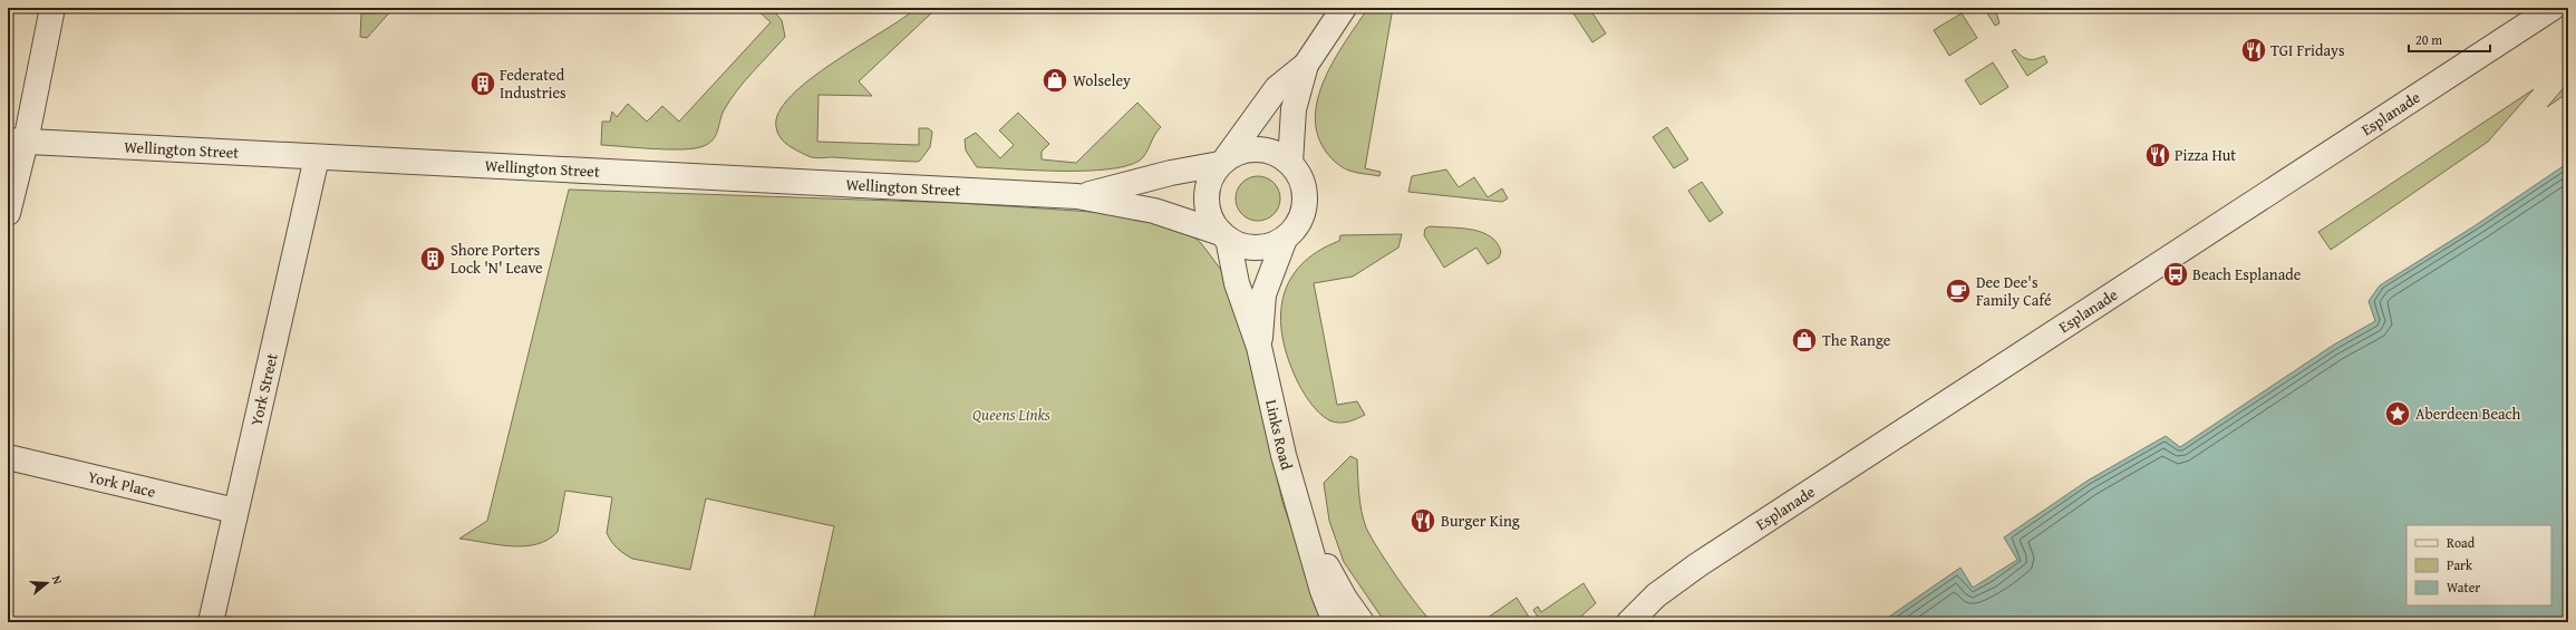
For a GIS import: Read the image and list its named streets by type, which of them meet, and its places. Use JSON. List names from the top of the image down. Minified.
{"streets":{"street":["Esplanade","Wellington Street","York Street","Links Road","York Place"]},"crossings":[["Wellington Street","York Street"],["Wellington Street","Links Road"],["York Street","York Place"]],"parks":["Queens Links"],"places":{"restaurant":["TGI Fridays","Pizza Hut","Burger King"],"shop":["Wolseley","The Range"],"building":["Federated Industries","Shore Porters Lock 'N' Leave"],"bus stop":["Beach Esplanade"],"cafe":["Dee Dee's Family Café"],"place":["Aberdeen Beach"]},"legend":["Road","Park","Water"],"scale_bar":"20 m","north":"right"}
